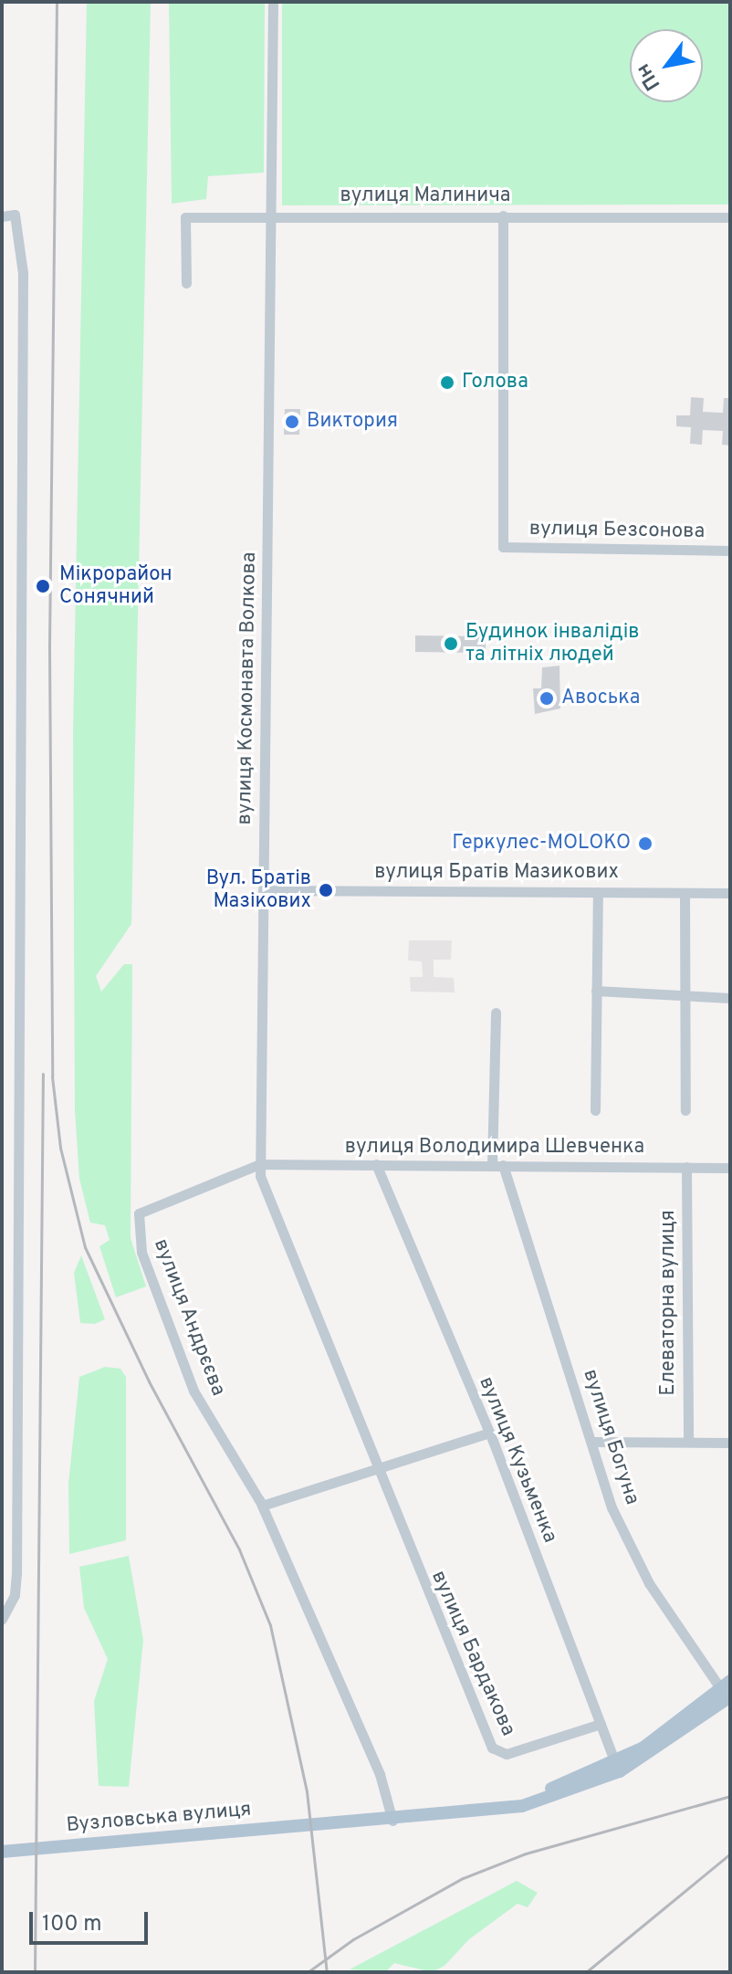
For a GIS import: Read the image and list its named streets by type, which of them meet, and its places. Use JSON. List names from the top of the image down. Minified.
{"streets":{"main road":["Вузловська вулиця"],"street":["вулиця Малинича","вулиця Безсонова","вулиця Космонавта Волкова","вулиця Братів Мазикових","вулиця Володимира Шевченка","Елеваторна вулиця","вулиця Андрєєва","вулиця Богуна","вулиця Кузьменка","вулиця Бардакова"]},"crossings":[["вулиця Малинича","вулиця Безсонова"],["вулиця Малинича","вулиця Космонавта Волкова"],["вулиця Космонавта Волкова","вулиця Братів Мазикових"],["вулиця Космонавта Волкова","вулиця Володимира Шевченка"],["вулиця Космонавта Волкова","вулиця Андрєєва"],["вулиця Космонавта Волкова","вулиця Бардакова"],["вулиця Володимира Шевченка","Елеваторна вулиця"],["вулиця Володимира Шевченка","вулиця Андрєєва"],["вулиця Володимира Шевченка","вулиця Богуна"],["вулиця Володимира Шевченка","вулиця Кузьменка"],["вулиця Володимира Шевченка","вулиця Бардакова"],["вулиця Андрєєва","вулиця Бардакова"],["вулиця Андрєєва","Вузловська вулиця"],["вулиця Богуна","Вузловська вулиця"],["вулиця Кузьменка","вулиця Бардакова"],["вулиця Кузьменка","Вузловська вулиця"]],"places":["Голова","Виктория","Мікрорайон Сонячний","Будинок інвалідів та літніх людей","Авоська","Геркулес-MOLOKO","Вул. Братів Мазікових"],"scale_bar":"100 m","north":"bottom left"}
